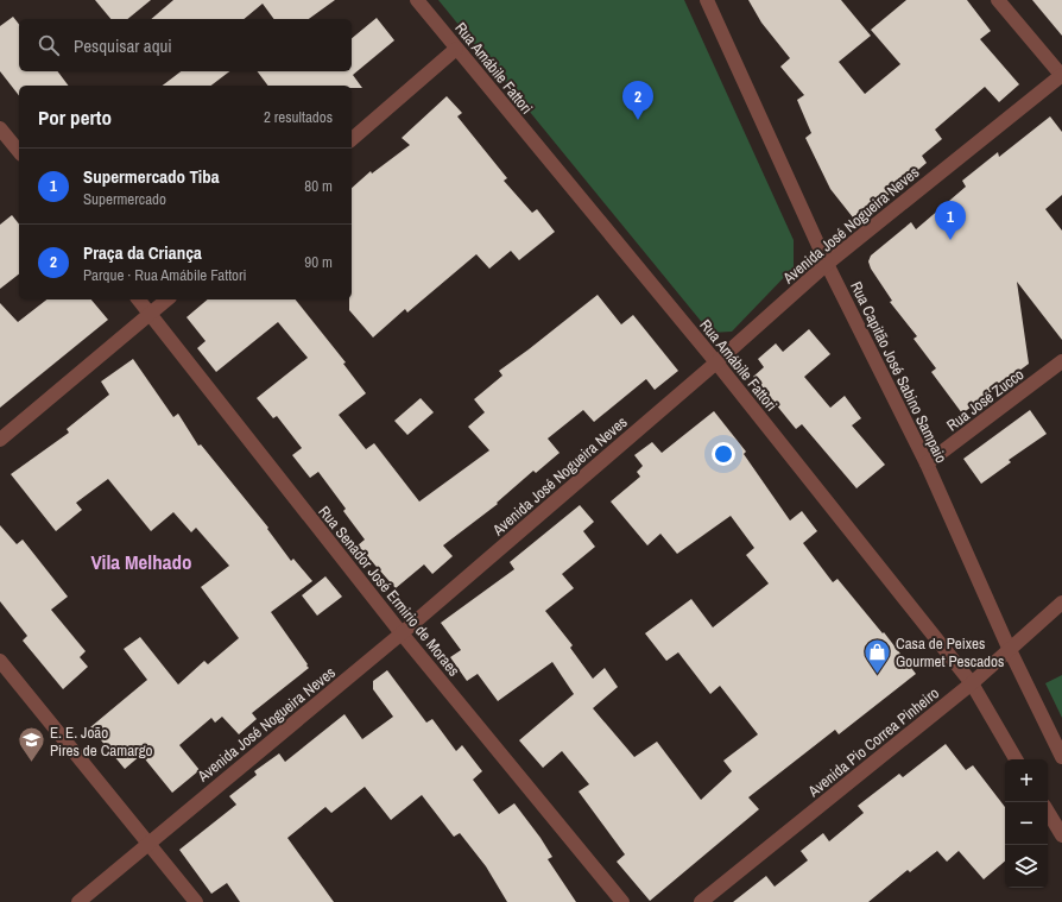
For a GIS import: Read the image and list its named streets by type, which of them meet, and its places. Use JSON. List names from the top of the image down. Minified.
{"streets":{"street":["Rua Amábile Fattori","Avenida José Nogueira Neves","Rua Capitão José Sabino Sampaio","Rua José Zucco","Rua Senador José Ermirio de Moraes","Avenida Pio Correa Pinheiro"]},"crossings":[["Rua Amábile Fattori","Avenida José Nogueira Neves"],["Rua Amábile Fattori","Avenida Pio Correa Pinheiro"],["Avenida José Nogueira Neves","Rua Capitão José Sabino Sampaio"],["Avenida José Nogueira Neves","Rua Senador José Ermirio de Moraes"],["Rua Capitão José Sabino Sampaio","Rua José Zucco"],["Rua Capitão José Sabino Sampaio","Avenida Pio Correa Pinheiro"]],"districts":["Vila Melhado"],"places":{"shop":["Casa de Peixes Gourmet Pescados"],"school or university":["E. E. João Pires de Camargo"]},"page":{"search":"Pesquisar aqui","pins":["2","1"],"heading":["Por perto","2 resultados"],"list":[{"mark":"1","name":"Supermercado Tiba","note":"Supermercado","value":"80 m"},{"mark":"2","name":"Praça da Criança","note":"Parque · Rua Amábile Fattori","value":"90 m"}],"map_buttons":["+","−"]}}
